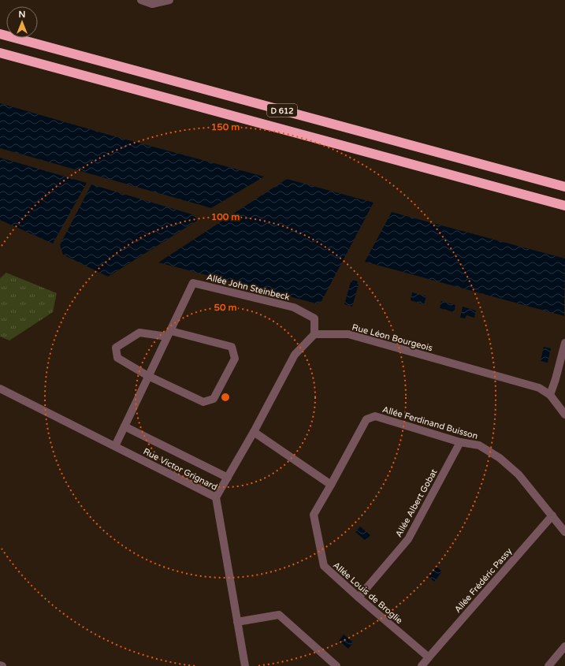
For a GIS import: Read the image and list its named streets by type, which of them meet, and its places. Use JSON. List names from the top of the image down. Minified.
{"streets":{"highway":["D 612"],"street":["Allée John Steinbeck","Rue Léon Bourgeois","Allée Ferdinand Buisson","Rue Victor Grignard","Allée Albert Gobat","Allée Frédéric Passy","Allée Louis de Broglie"]},"crossings":[["Allée John Steinbeck","Rue Léon Bourgeois"],["Allée John Steinbeck","Rue Victor Grignard"],["Allée Ferdinand Buisson","Allée Albert Gobat"],["Allée Ferdinand Buisson","Allée Frédéric Passy"],["Allée Ferdinand Buisson","Allée Louis de Broglie"],["Allée Albert Gobat","Allée Louis de Broglie"],["Allée Frédéric Passy","Allée Louis de Broglie"]],"north":"top","rings":["150 m","100 m","50 m"]}
